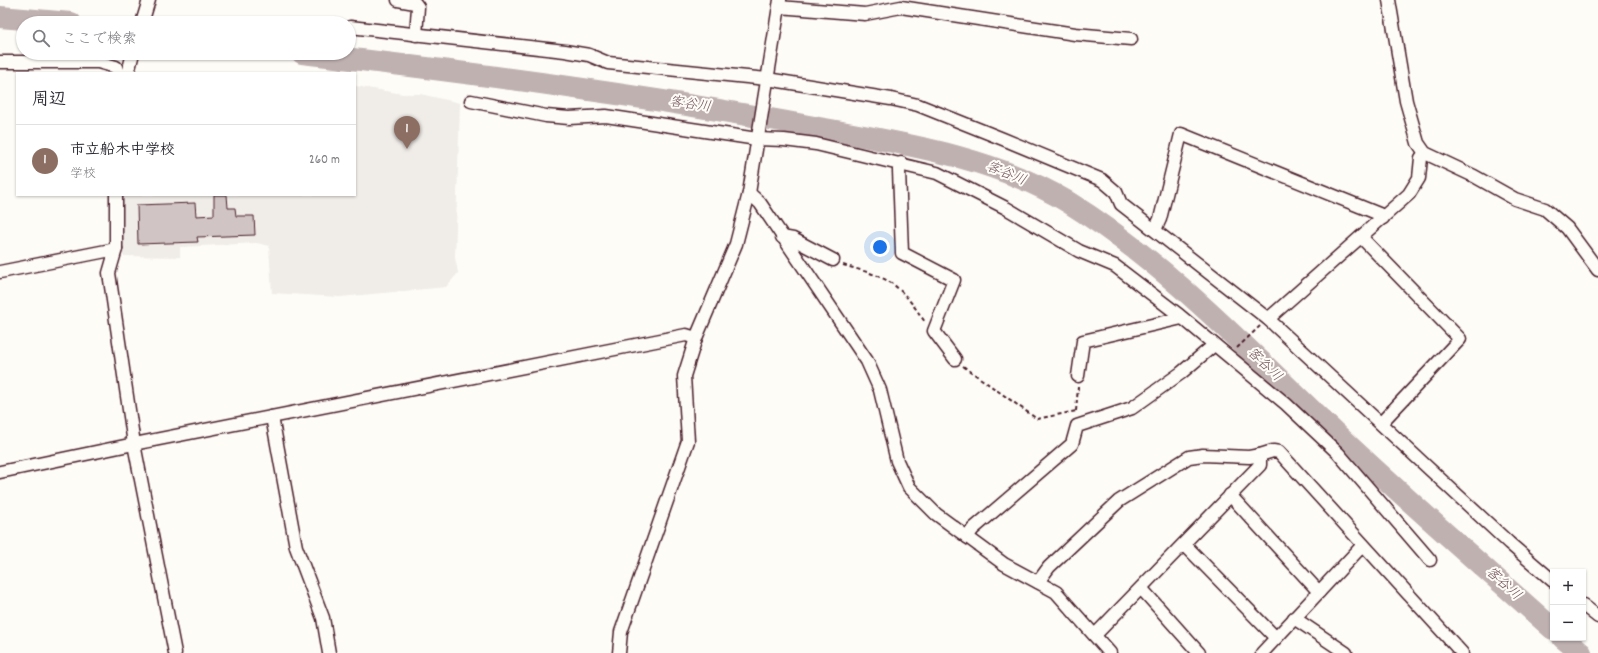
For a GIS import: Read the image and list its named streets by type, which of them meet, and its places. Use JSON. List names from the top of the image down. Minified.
{"water":["客谷川"],"page":{"search":"ここで検索","heading":"周辺","pins":"1","list":[{"mark":"1","name":"市立船木中学校","note":"学校","value":"260 m"}],"map_buttons":["+","−"]}}
